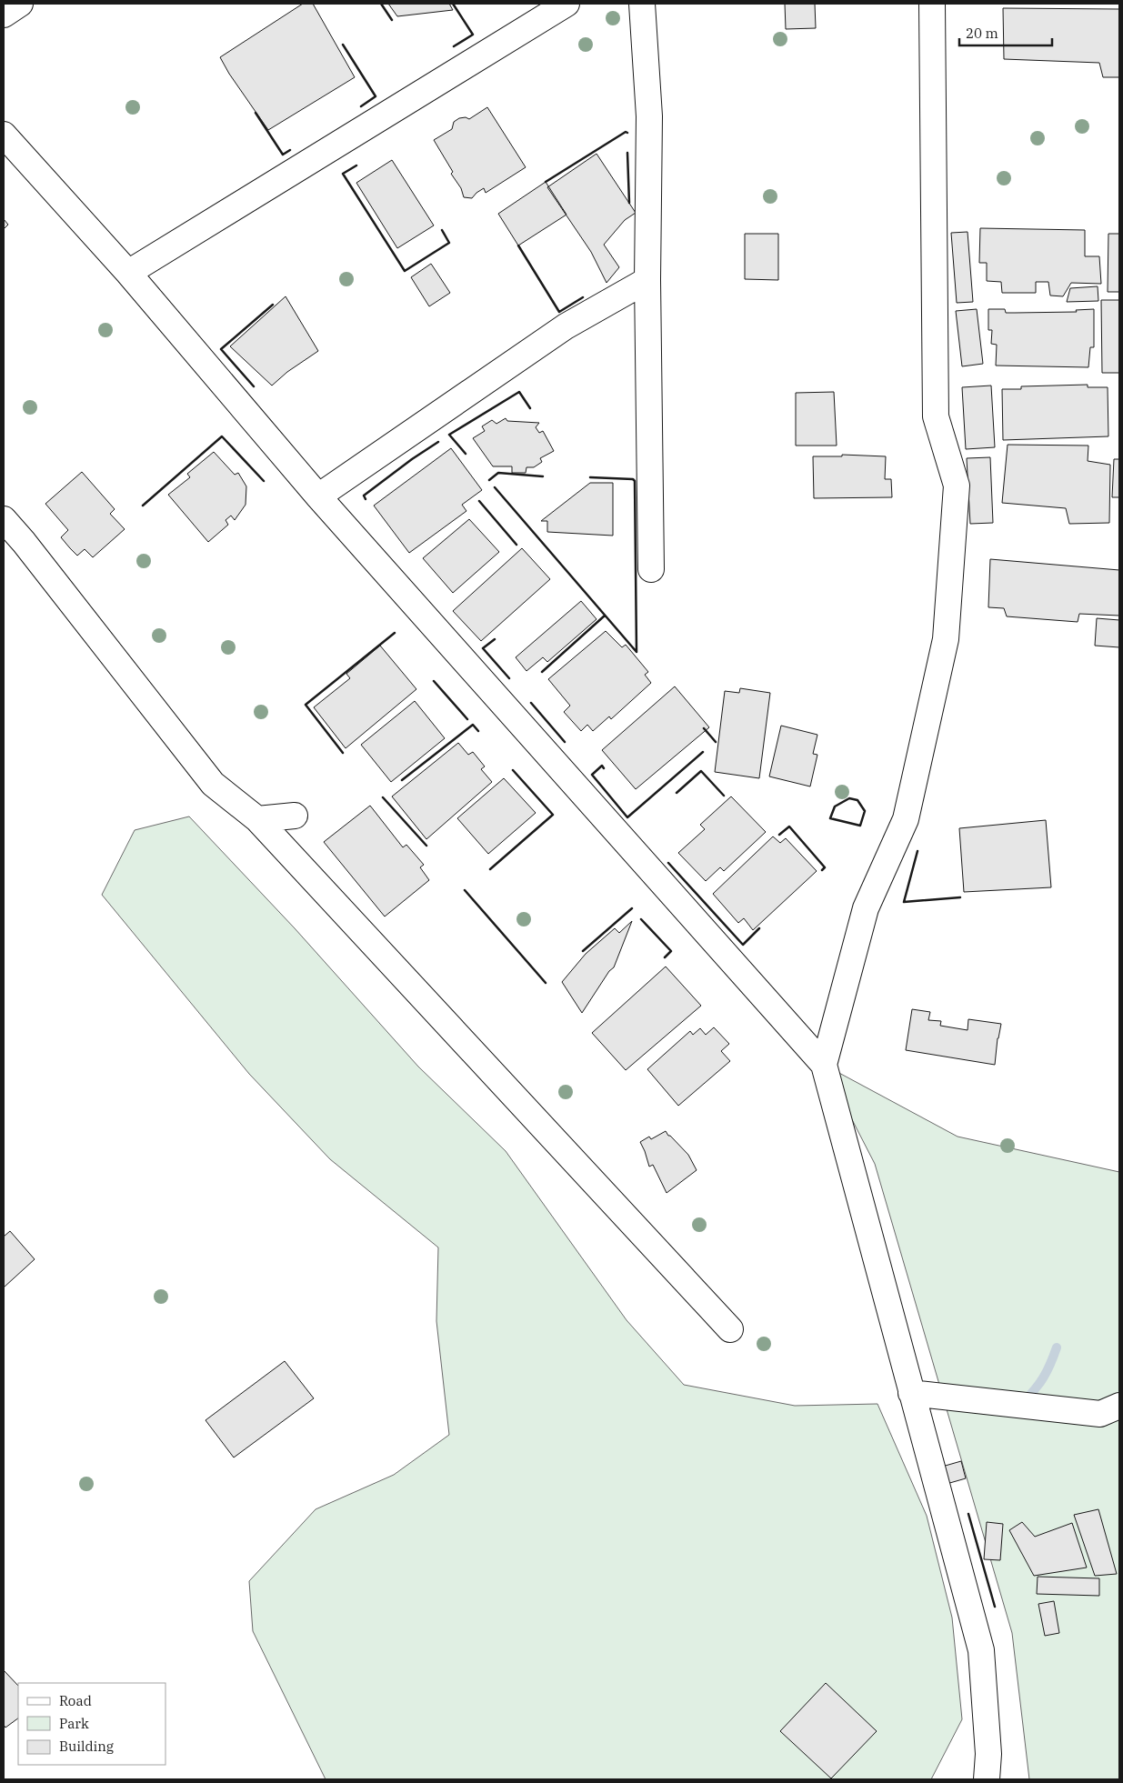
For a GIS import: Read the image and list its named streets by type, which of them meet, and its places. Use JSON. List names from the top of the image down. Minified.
{"legend":["Road","Park","Building"],"scale_bar":"20 m"}
